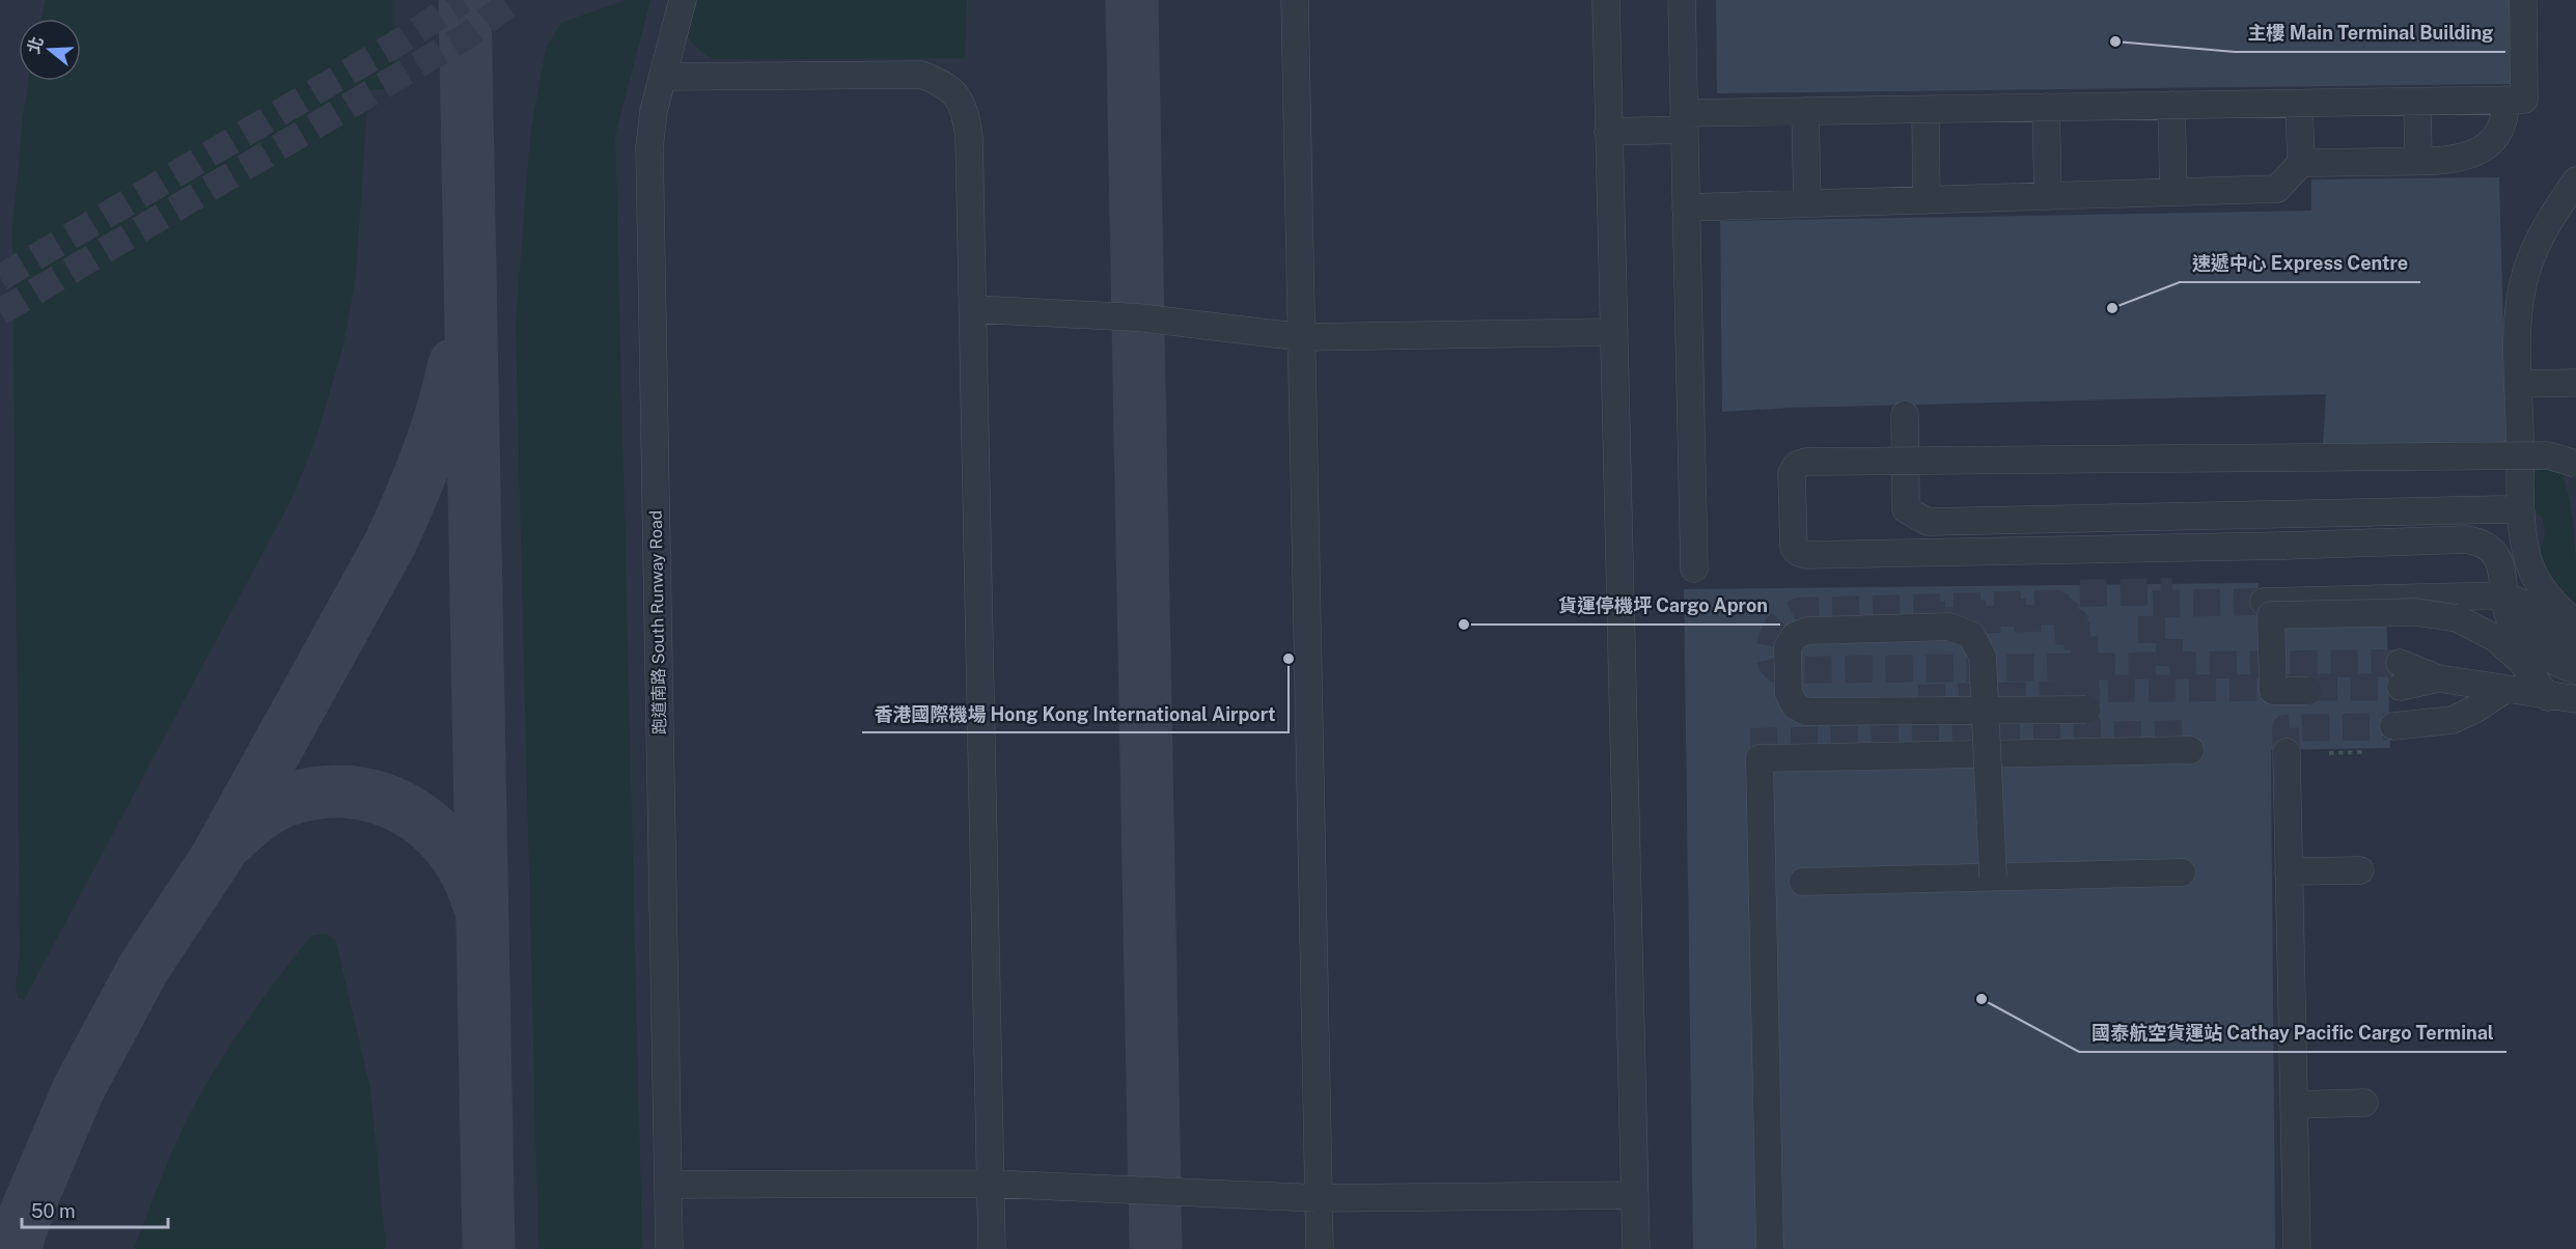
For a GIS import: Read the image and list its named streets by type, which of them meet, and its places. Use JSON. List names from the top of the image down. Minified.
{"streets":{"lane":["跑道南路 South Runway Road"]},"places":["主樓 Main Terminal Building","速遞中心 Express Centre","貨運停機坪 Cargo Apron","香港國際機場 Hong Kong International Airport","國泰航空貨運站 Cathay Pacific Cargo Terminal"],"scale_bar":"50 m","north":"left"}
